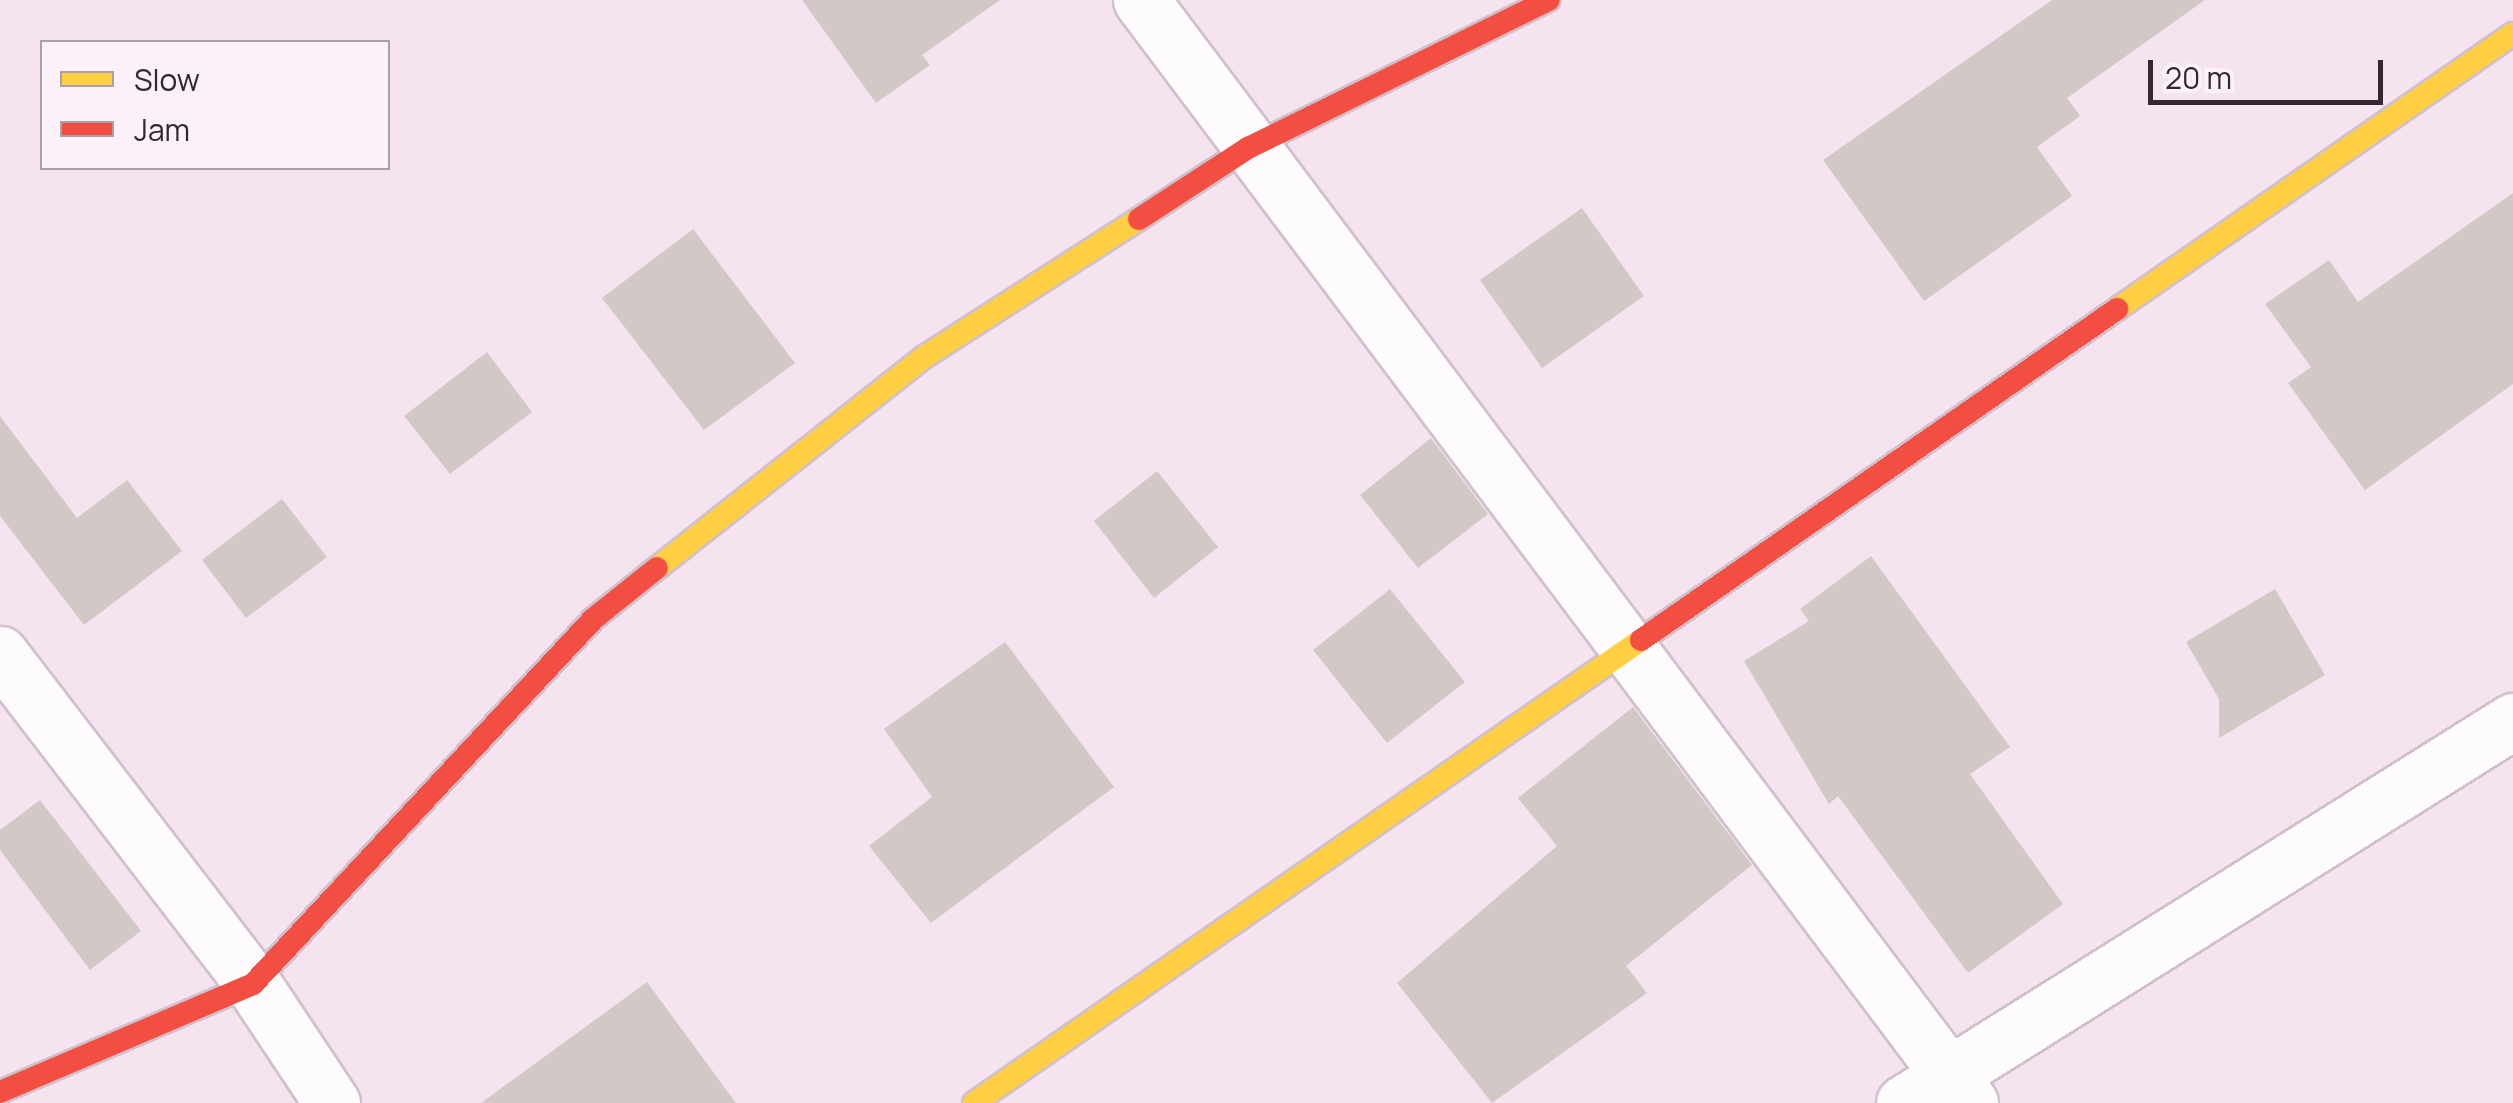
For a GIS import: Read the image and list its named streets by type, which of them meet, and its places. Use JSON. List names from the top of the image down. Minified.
{"legend":["Slow","Jam"],"scale_bar":"20 m"}
